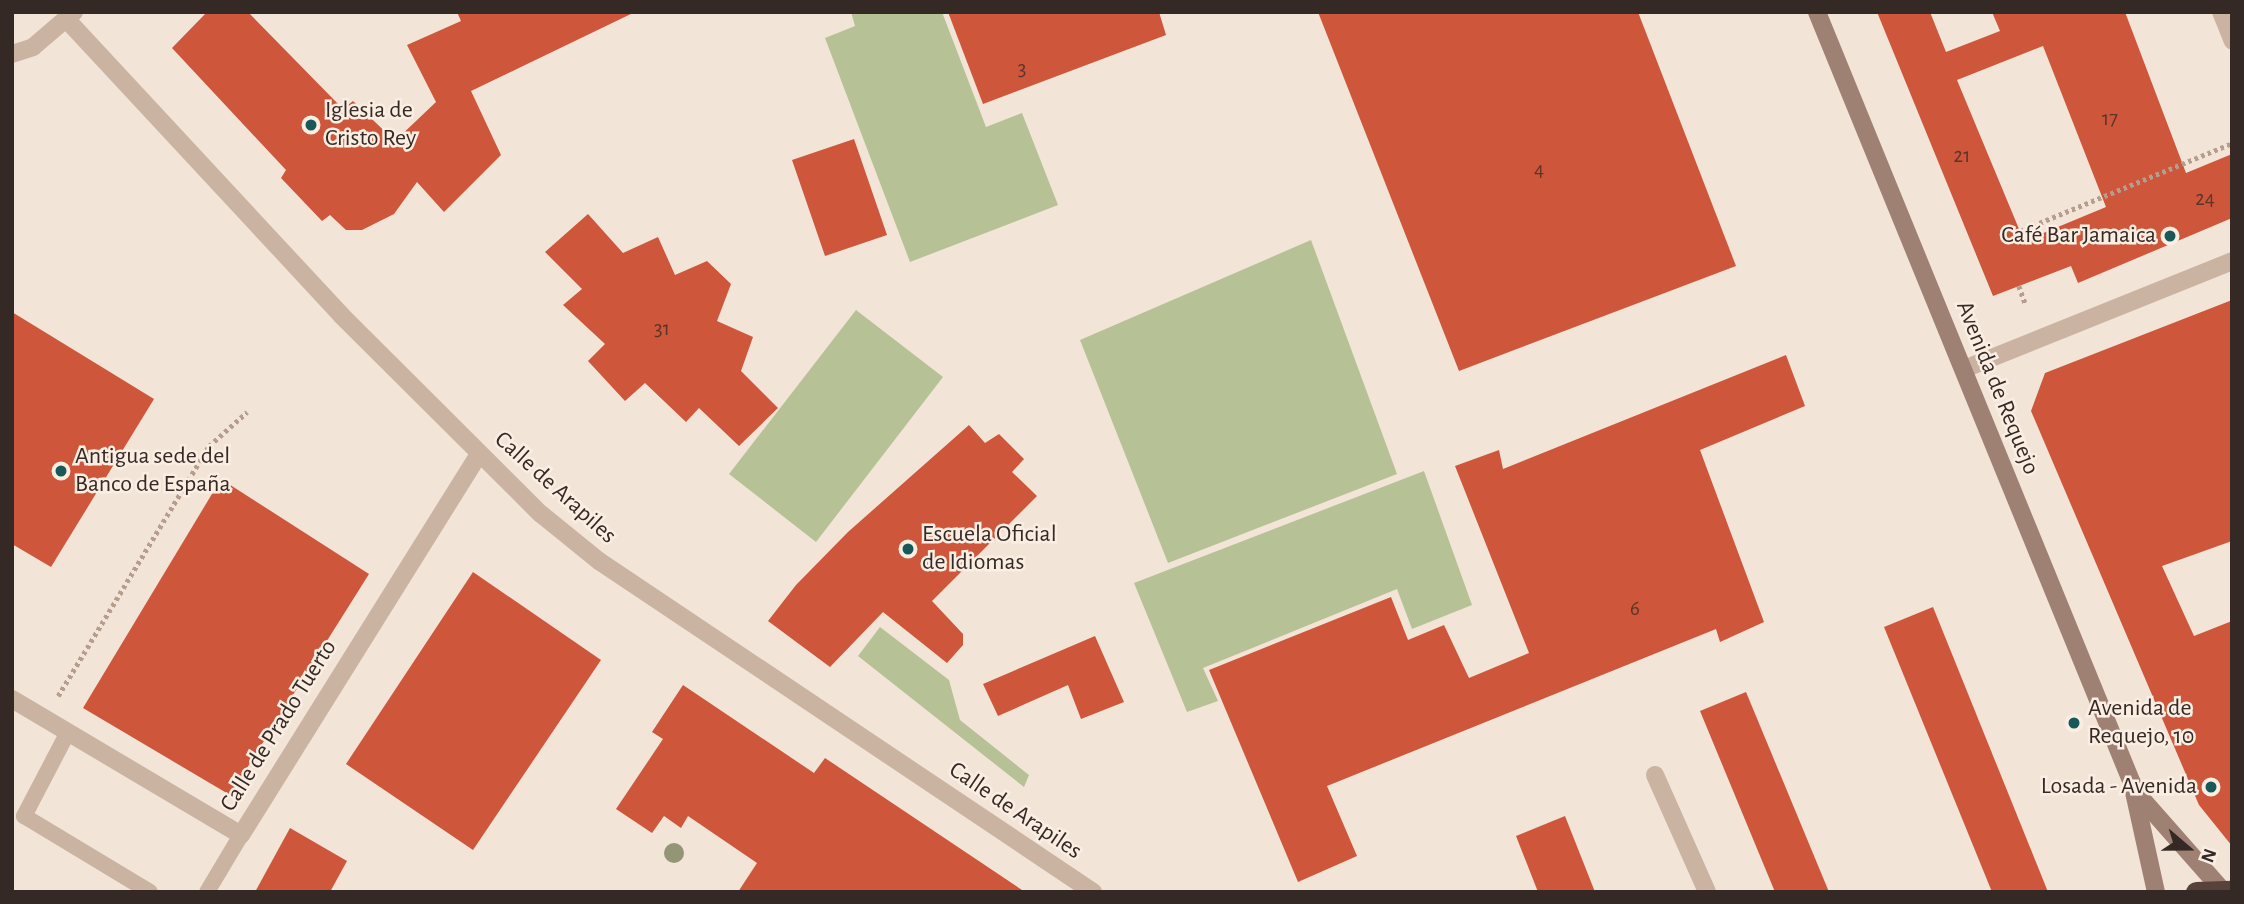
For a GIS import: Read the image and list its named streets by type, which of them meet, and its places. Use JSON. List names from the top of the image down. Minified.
{"streets":{"main road":["Avenida de Requejo"],"street":["Calle de Arapiles","Calle de Prado Tuerto"]},"crossings":[["Calle de Arapiles","Calle de Prado Tuerto"]],"places":["Iglesia de Cristo Rey","Café Bar Jamaica","Antigua sede del Banco de España","Escuela Oficial de Idiomas","Avenida de Requejo, 10","Losada - Avenida"],"house_numbers":["3","17","21","4","24","31","6"],"north":"right"}
